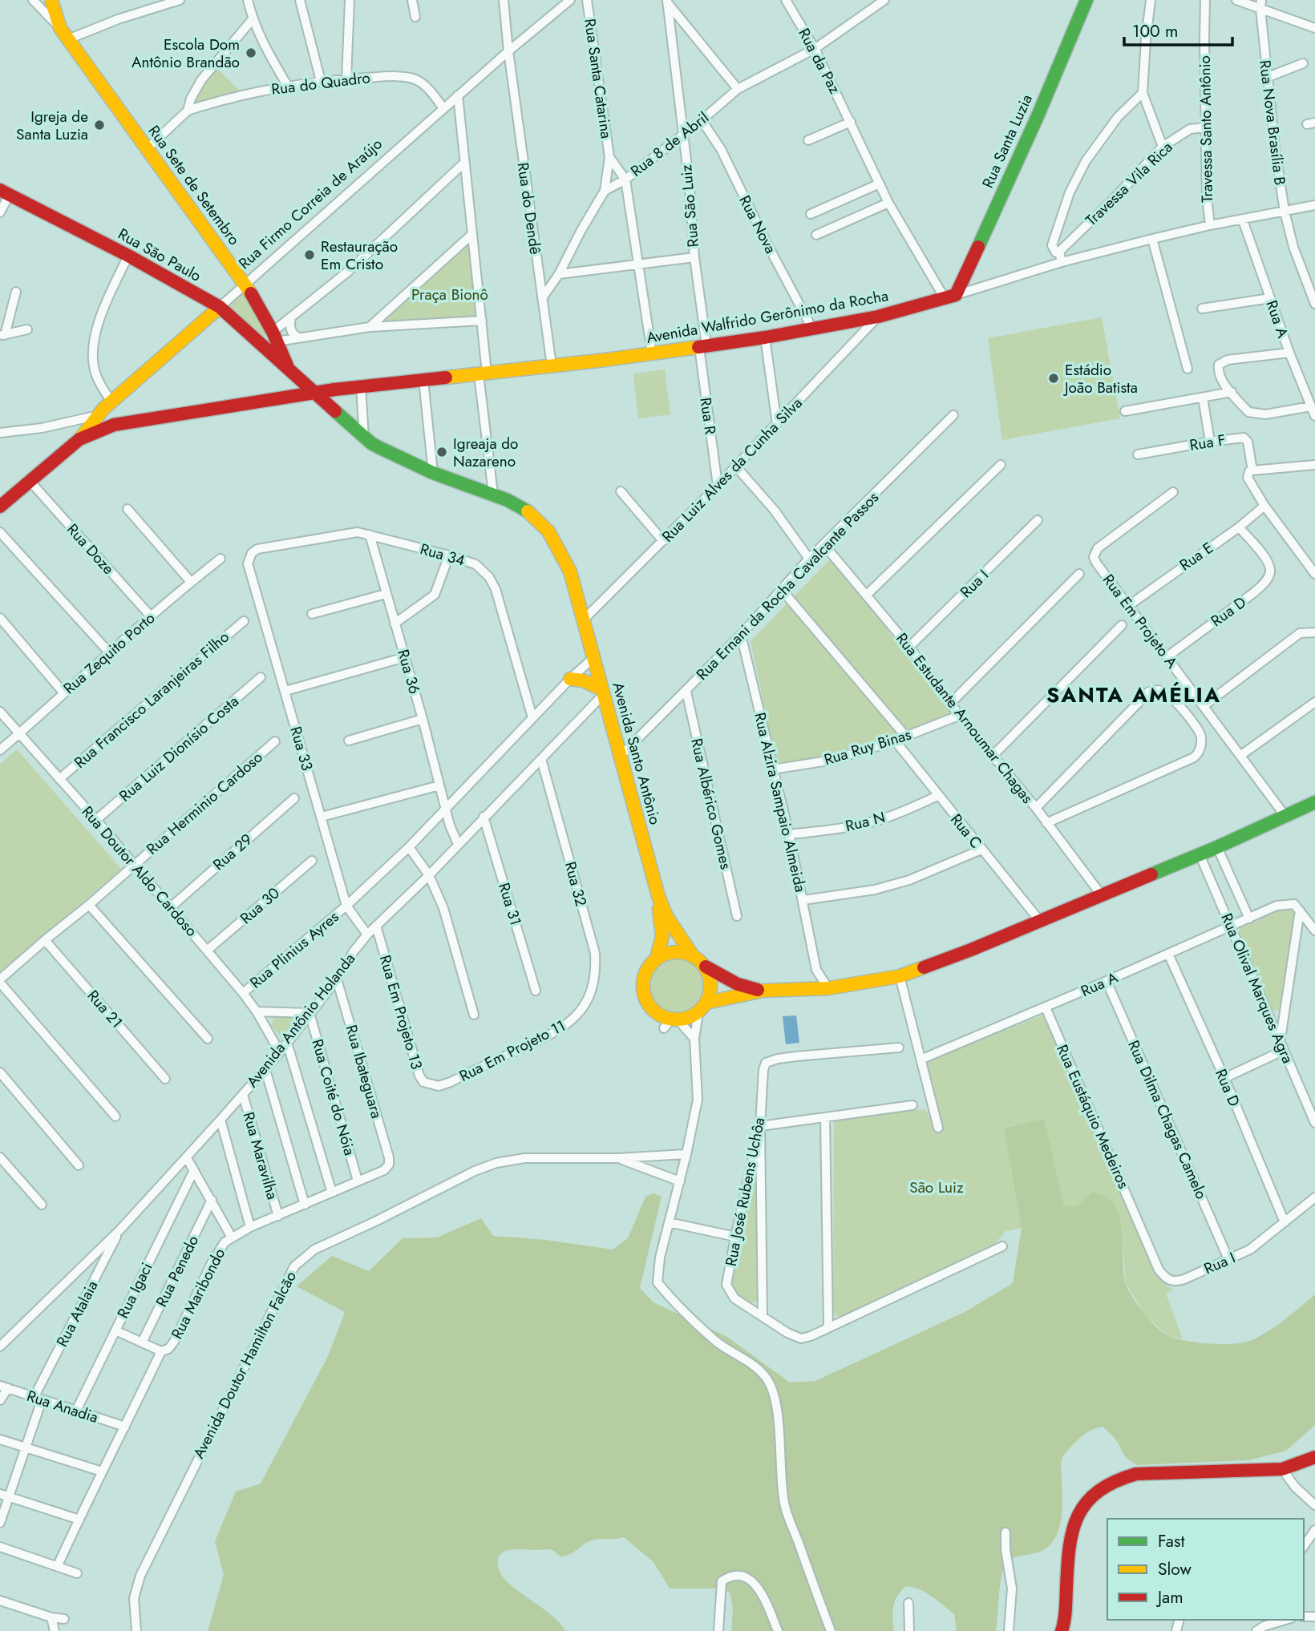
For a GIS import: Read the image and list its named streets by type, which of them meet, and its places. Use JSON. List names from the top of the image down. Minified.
{"streets":{"street":["Rua da Paz","Rua Santa Catarina","Rua do Quadro","Rua Nova Brasília B","Travessa Santo Antônio","Rua Santa Luzia","Rua 8 de Abril","Travessa Vila Rica","Rua Sete de Setembro","Rua Firmo Correia de Araújo","Rua São Luiz","Rua do Dendê","Rua Nova","Rua São Paulo","Avenida Walfrido Gerônimo da Rocha","Rua A","Rua R","Rua F","Rua Luiz Alves da Cunha Silva","Rua Doze","Rua 34","Rua E","Rua I","Rua Ernani da Rocha Cavalcante Passos","Rua D","Rua Em Projeto A","Rua Zequito Porto","Rua 36","Rua Francisco Laranjeiras Filho","Rua Estudante Arnoumar Chagas","Rua Ruy Binas","Rua Luiz Dionísio Costa","Rua 33","Avenida Santo Antônio","Rua Alzira Sampaio Almeida","Rua Herminio Cardoso","Rua Albérico Gomes","Rua N","Rua C","Rua 29","Rua Doutor Aldo Cardoso","Rua 32","Rua 31","Rua 30","Rua Plinius Ayres","Rua Olival Marques Agra","Rua 21","Rua Em Projeto 13","Avenida Antônio Holanda","Rua Em Projeto 11","Rua Ibateguara","Rua Coité do Nóia","Rua Eustáquio Medeiros","Rua Dilma Chagas Camelo","Rua Maravilha","Rua José Rubens Uchôa","Rua Penedo","Rua Igaci","Rua Maribondo","Rua Atalaia","Avenida Doutor Hamilton Falcão","Rua Anadia"]},"crossings":[["Rua da Paz","Rua Santa Luzia"],["Rua da Paz","Rua 8 de Abril"],["Rua da Paz","Avenida Walfrido Gerônimo da Rocha"],["Rua Santa Catarina","Rua 8 de Abril"],["Rua Santa Catarina","Avenida Walfrido Gerônimo da Rocha"],["Rua do Quadro","Rua Firmo Correia de Araújo"],["Rua Nova Brasília B","Avenida Walfrido Gerônimo da Rocha"],["Travessa Santo Antônio","Travessa Vila Rica"],["Travessa Santo Antônio","Avenida Walfrido Gerônimo da Rocha"],["Rua Santa Luzia","Avenida Walfrido Gerônimo da Rocha"],["Rua 8 de Abril","Rua São Luiz"],["Rua 8 de Abril","Rua Nova"],["Travessa Vila Rica","Avenida Walfrido Gerônimo da Rocha"],["Rua Sete de Setembro","Rua Firmo Correia de Araújo"],["Rua Sete de Setembro","Rua São Paulo"],["Rua Firmo Correia de Araújo","Rua do Dendê"],["Rua Firmo Correia de Araújo","Rua São Paulo"],["Rua Firmo Correia de Araújo","Avenida Walfrido Gerônimo da Rocha"],["Rua Firmo Correia de Araújo","Rua Doze"],["Rua São Luiz","Avenida Walfrido Gerônimo da Rocha"],["Rua São Luiz","Rua R"],["Rua do Dendê","Avenida Walfrido Gerônimo da Rocha"],["Rua Nova","Avenida Walfrido Gerônimo da Rocha"],["Rua São Paulo","Avenida Walfrido Gerônimo da Rocha"],["Rua São Paulo","Avenida Santo Antônio"],["Avenida Walfrido Gerônimo da Rocha","Rua A"],["Avenida Walfrido Gerônimo da Rocha","Rua R"],["Avenida Walfrido Gerônimo da Rocha","Rua Luiz Alves da Cunha Silva"],["Rua A","Rua D"],["Rua A","Rua Olival Marques Agra"],["Rua A","Rua Eustáquio Medeiros"],["Rua A","Rua Dilma Chagas Camelo"],["Rua R","Rua Luiz Alves da Cunha Silva"],["Rua F","Rua E"],["Rua Luiz Alves da Cunha Silva","Avenida Santo Antônio"],["Rua Doze","Rua Zequito Porto"],["Rua 34","Rua 36"],["Rua 34","Rua 33"],["Rua E","Rua D"],["Rua E","Rua Em Projeto A"],["Rua I","Rua D"],["Rua I","Rua Estudante Arnoumar Chagas"],["Rua I","Rua Eustáquio Medeiros"],["Rua I","Rua Dilma Chagas Camelo"],["Rua Ernani da Rocha Cavalcante Passos","Rua Estudante Arnoumar Chagas"],["Rua Ernani da Rocha Cavalcante Passos","Avenida Santo Antônio"],["Rua Ernani da Rocha Cavalcante Passos","Rua Alzira Sampaio Almeida"],["Rua Ernani da Rocha Cavalcante Passos","Rua Albérico Gomes"],["Rua D","Rua Em Projeto A"],["Rua Zequito Porto","Rua Doutor Aldo Cardoso"],["Rua 36","Avenida Antônio Holanda"],["Rua Francisco Laranjeiras Filho","Rua Doutor Aldo Cardoso"],["Rua Estudante Arnoumar Chagas","Rua Ruy Binas"],["Rua Ruy Binas","Rua Alzira Sampaio Almeida"],["Rua Ruy Binas","Rua C"],["Rua Luiz Dionísio Costa","Rua Doutor Aldo Cardoso"],["Rua 33","Rua Plinius Ayres"],["Rua 33","Avenida Antônio Holanda"],["Avenida Santo Antônio","Avenida Antônio Holanda"],["Rua Alzira Sampaio Almeida","Rua N"],["Rua Herminio Cardoso","Rua Doutor Aldo Cardoso"],["Rua Herminio Cardoso","Rua 21"],["Rua N","Rua C"],["Rua 29","Rua Doutor Aldo Cardoso"],["Rua Doutor Aldo Cardoso","Rua 30"],["Rua Doutor Aldo Cardoso","Rua Plinius Ayres"],["Rua Doutor Aldo Cardoso","Avenida Antônio Holanda"],["Rua 32","Avenida Antônio Holanda"],["Rua 32","Rua Em Projeto 11"],["Rua 31","Avenida Antônio Holanda"],["Rua Em Projeto 13","Avenida Antônio Holanda"],["Rua Em Projeto 13","Rua Em Projeto 11"],["Avenida Antônio Holanda","Rua Ibateguara"],["Avenida Antônio Holanda","Rua Coité do Nóia"],["Avenida Antônio Holanda","Rua Maravilha"],["Avenida Antônio Holanda","Rua Atalaia"],["Rua Ibateguara","Rua Maribondo"],["Rua Coité do Nóia","Rua Maribondo"],["Rua Maravilha","Rua Maribondo"],["Rua Igaci","Rua Anadia"],["Rua Maribondo","Rua Anadia"],["Rua Atalaia","Rua Anadia"]],"districts":["SANTA AMÉLIA"],"parks":["Praça Bionô","São Luiz"],"places":["Escola Dom Antônio Brandão","Igreja de Santa Luzia","Restauração Em Cristo","Estádio João Batista","Igreaja do Nazareno"],"legend":["Fast","Slow","Jam"],"scale_bar":"100 m"}
